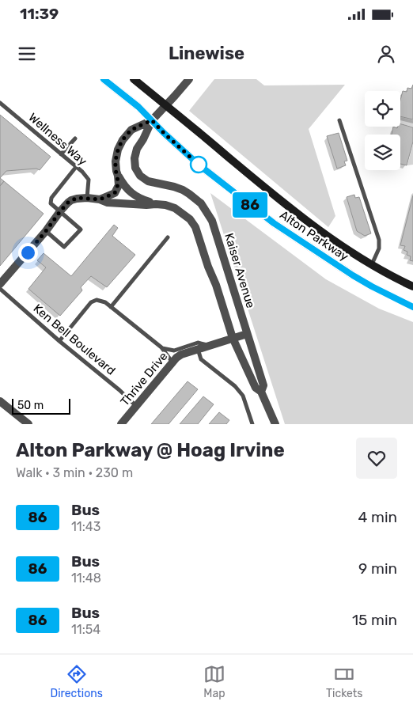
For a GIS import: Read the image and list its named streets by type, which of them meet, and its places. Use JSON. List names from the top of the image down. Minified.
{"streets":{"main road":["Alton Parkway"],"street":["Kaiser Avenue","Thrive Drive"],"lane":["Wellness Way","Ken Bell Boulevard"]},"crossings":[["Alton Parkway","Kaiser Avenue"],["Kaiser Avenue","Thrive Drive"],["Ken Bell Boulevard","Thrive Drive"]],"lines":["bus line 86"],"scale_bar":"50 m","page":{"status":"11:39","header":"Linewise","on_map":"86","scale":"50 m","heading":["Alton Parkway @ Hoag Irvine","Walk · 3 min · 230 m"],"list":[{"mark":"86","name":"Bus","note":"11:43","value":"4 min"},{"mark":"86","name":"Bus","note":"11:48","value":"9 min"},{"mark":"86","name":"Bus","note":"11:54","value":"15 min"}],"tabs":["Directions","Map","Tickets"]}}
